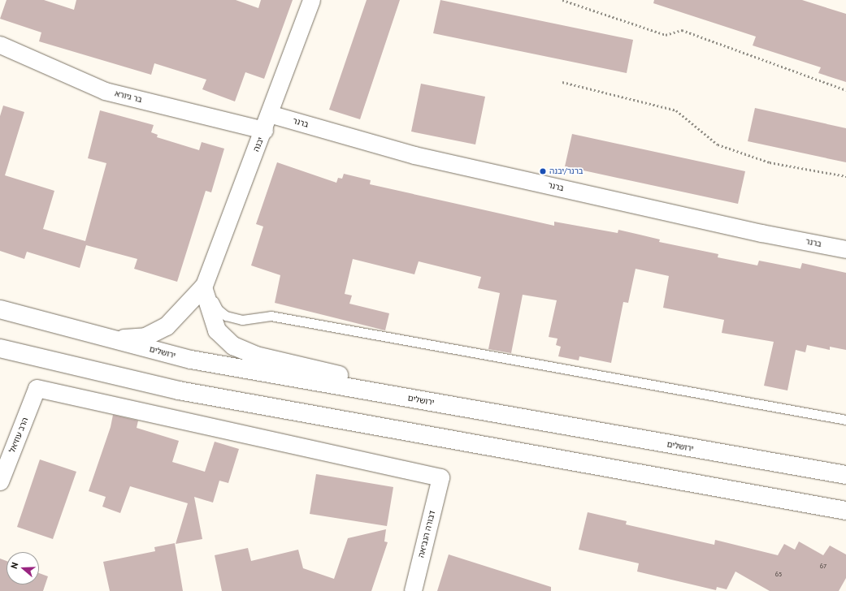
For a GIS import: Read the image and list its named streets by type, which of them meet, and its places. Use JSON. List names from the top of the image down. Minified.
{"streets":{"highway":["ירושלים"],"street":["בר גיורא","ברנר","יבנה","הרב עוזיאל","דבורה הנביאה"]},"crossings":[["בר גיורא","יבנה"],["ברנר","יבנה"],["הרב עוזיאל","דבורה הנביאה"]],"places":["ברנר/יבנה"],"house_numbers":["67","65"],"north":"left"}
